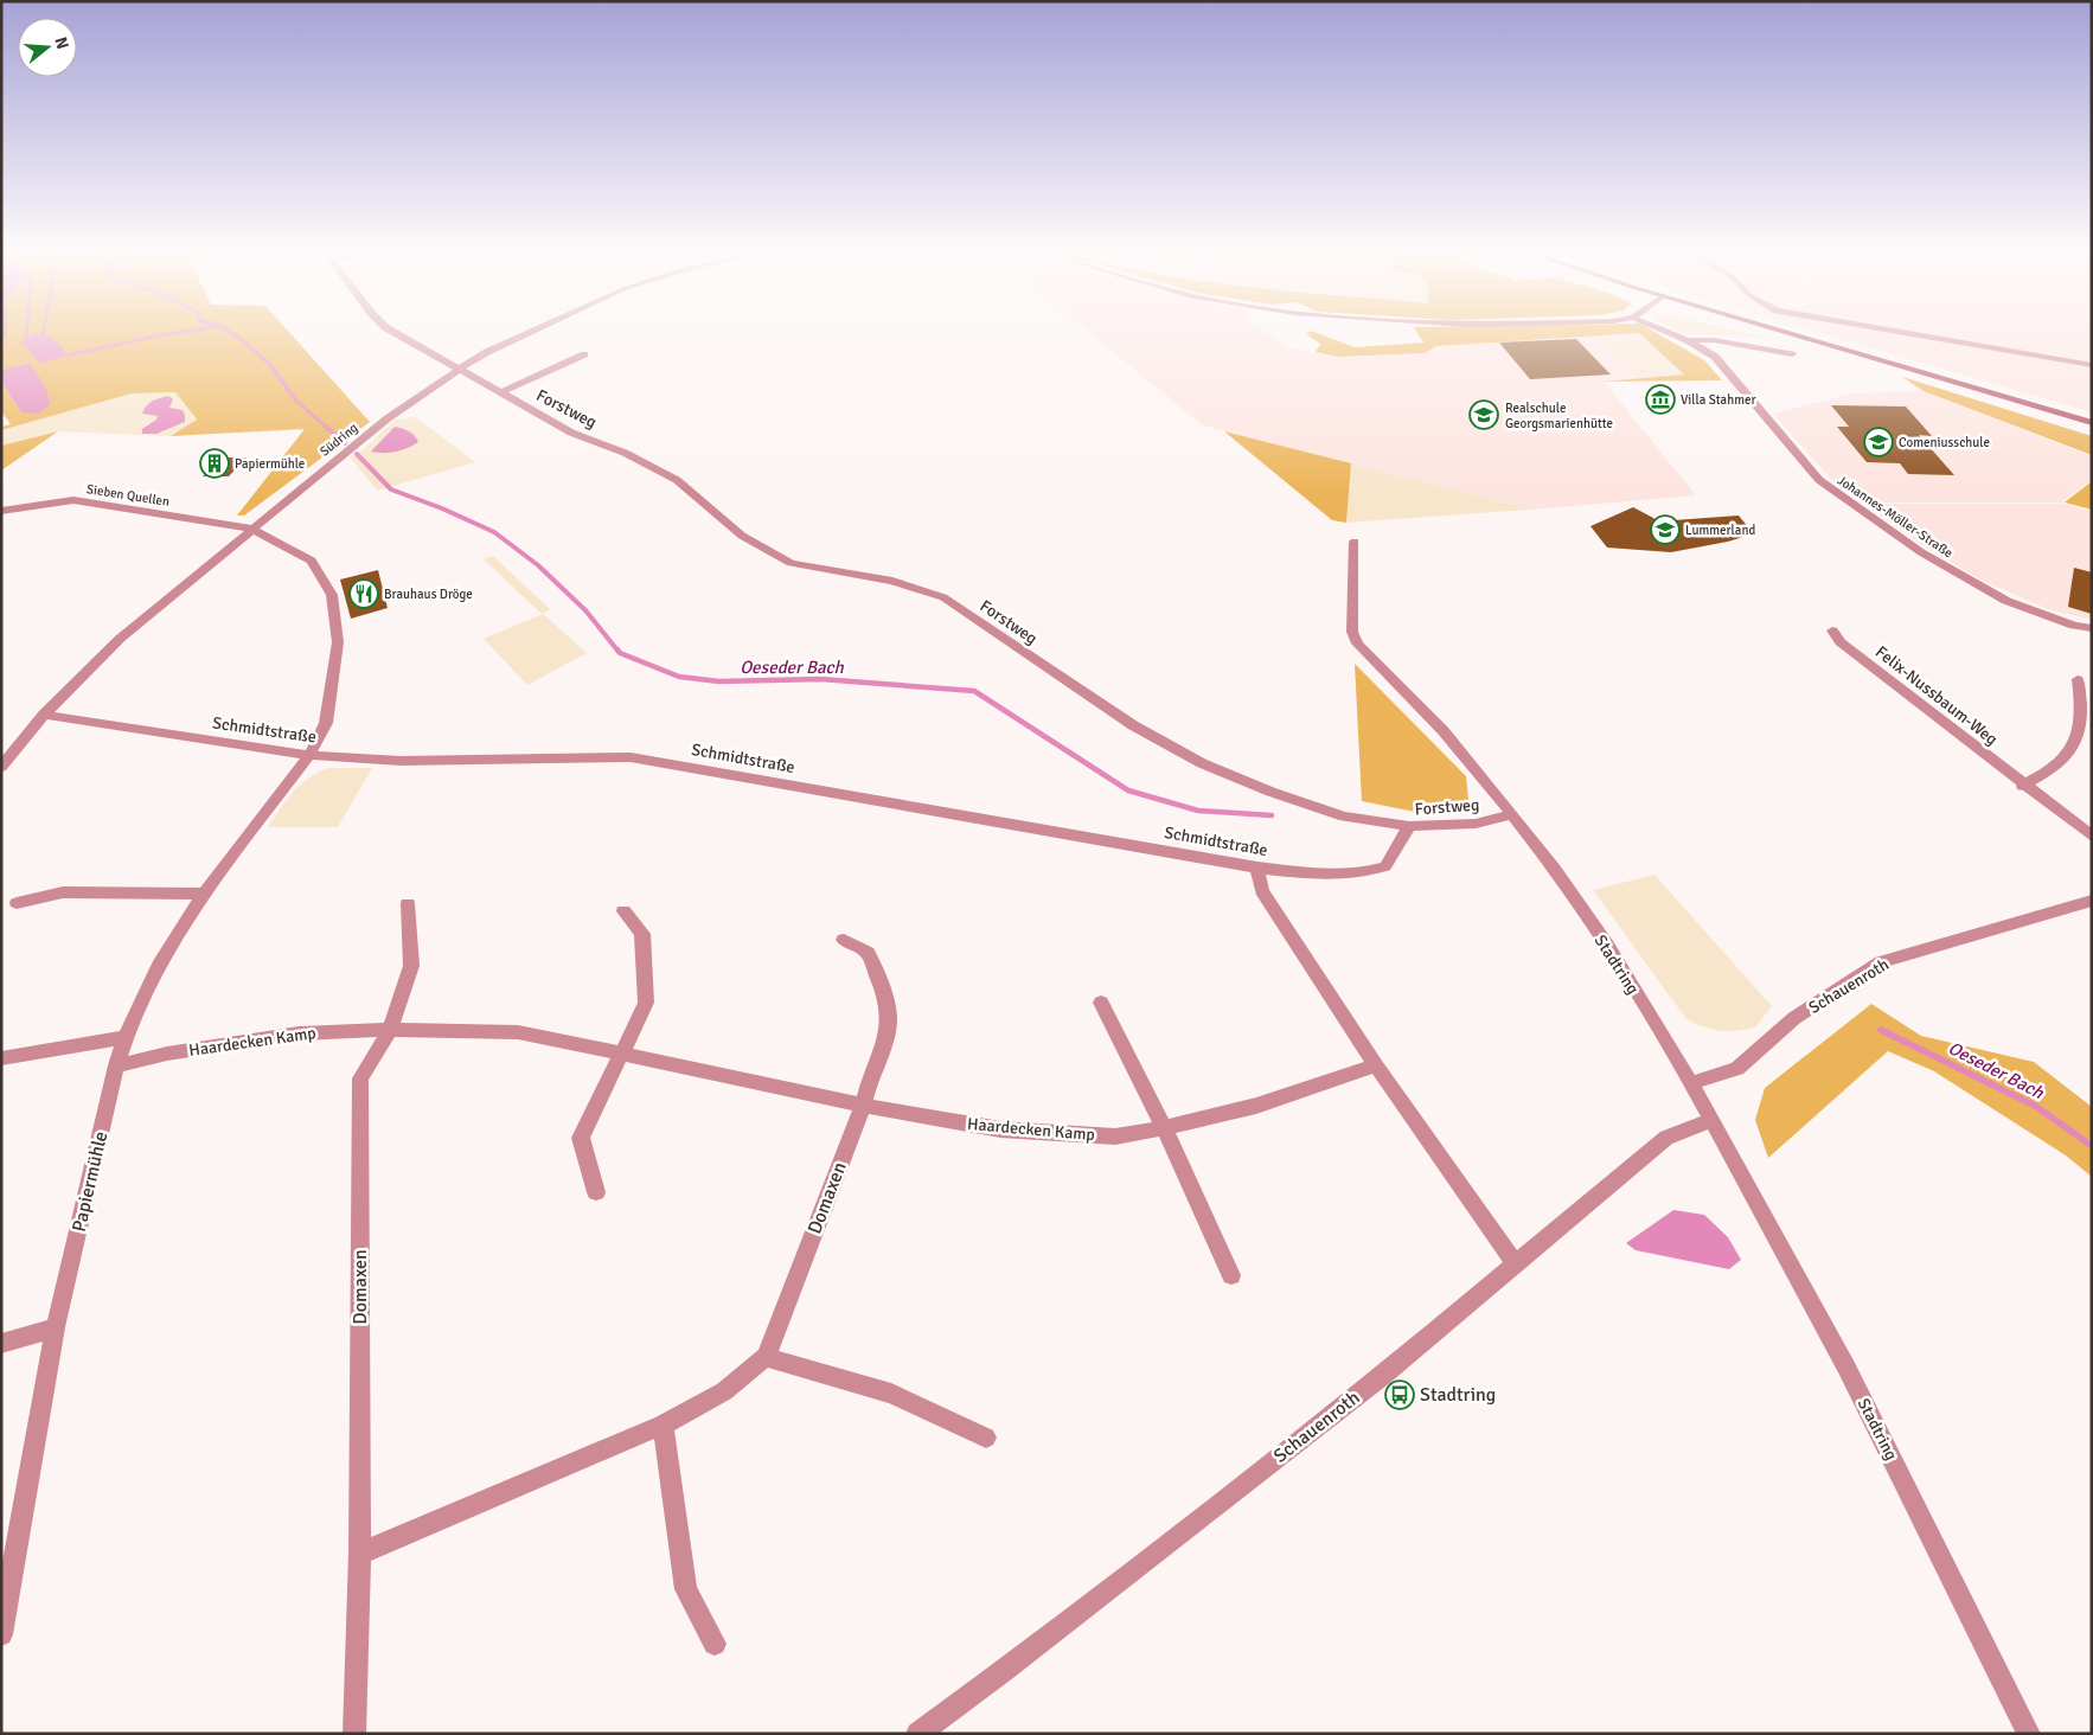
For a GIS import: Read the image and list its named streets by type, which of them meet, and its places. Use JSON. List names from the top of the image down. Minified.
{"streets":{"street":["Forstweg","Südring","Sieben Quellen","Johannes-Möller-Straße","Felix-Nussbaum-Weg","Schmidtstraße","Stadtring","Schauenroth","Haardecken Kamp","Papiermühle","Domaxen"]},"crossings":[["Forstweg","Südring"],["Forstweg","Schmidtstraße"],["Forstweg","Stadtring"],["Südring","Sieben Quellen"],["Südring","Schmidtstraße"],["Südring","Papiermühle"],["Sieben Quellen","Papiermühle"],["Schmidtstraße","Papiermühle"],["Stadtring","Schauenroth"],["Haardecken Kamp","Papiermühle"],["Haardecken Kamp","Domaxen"]],"water":["Oeseder Bach"],"places":{"museum":["Villa Stahmer"],"school or university":["Realschule Georgsmarienhütte","Comeniusschule","Lummerland"],"building":["Papiermühle"],"restaurant":["Brauhaus Dröge"],"bus stop":["Stadtring"]},"north":"right"}
